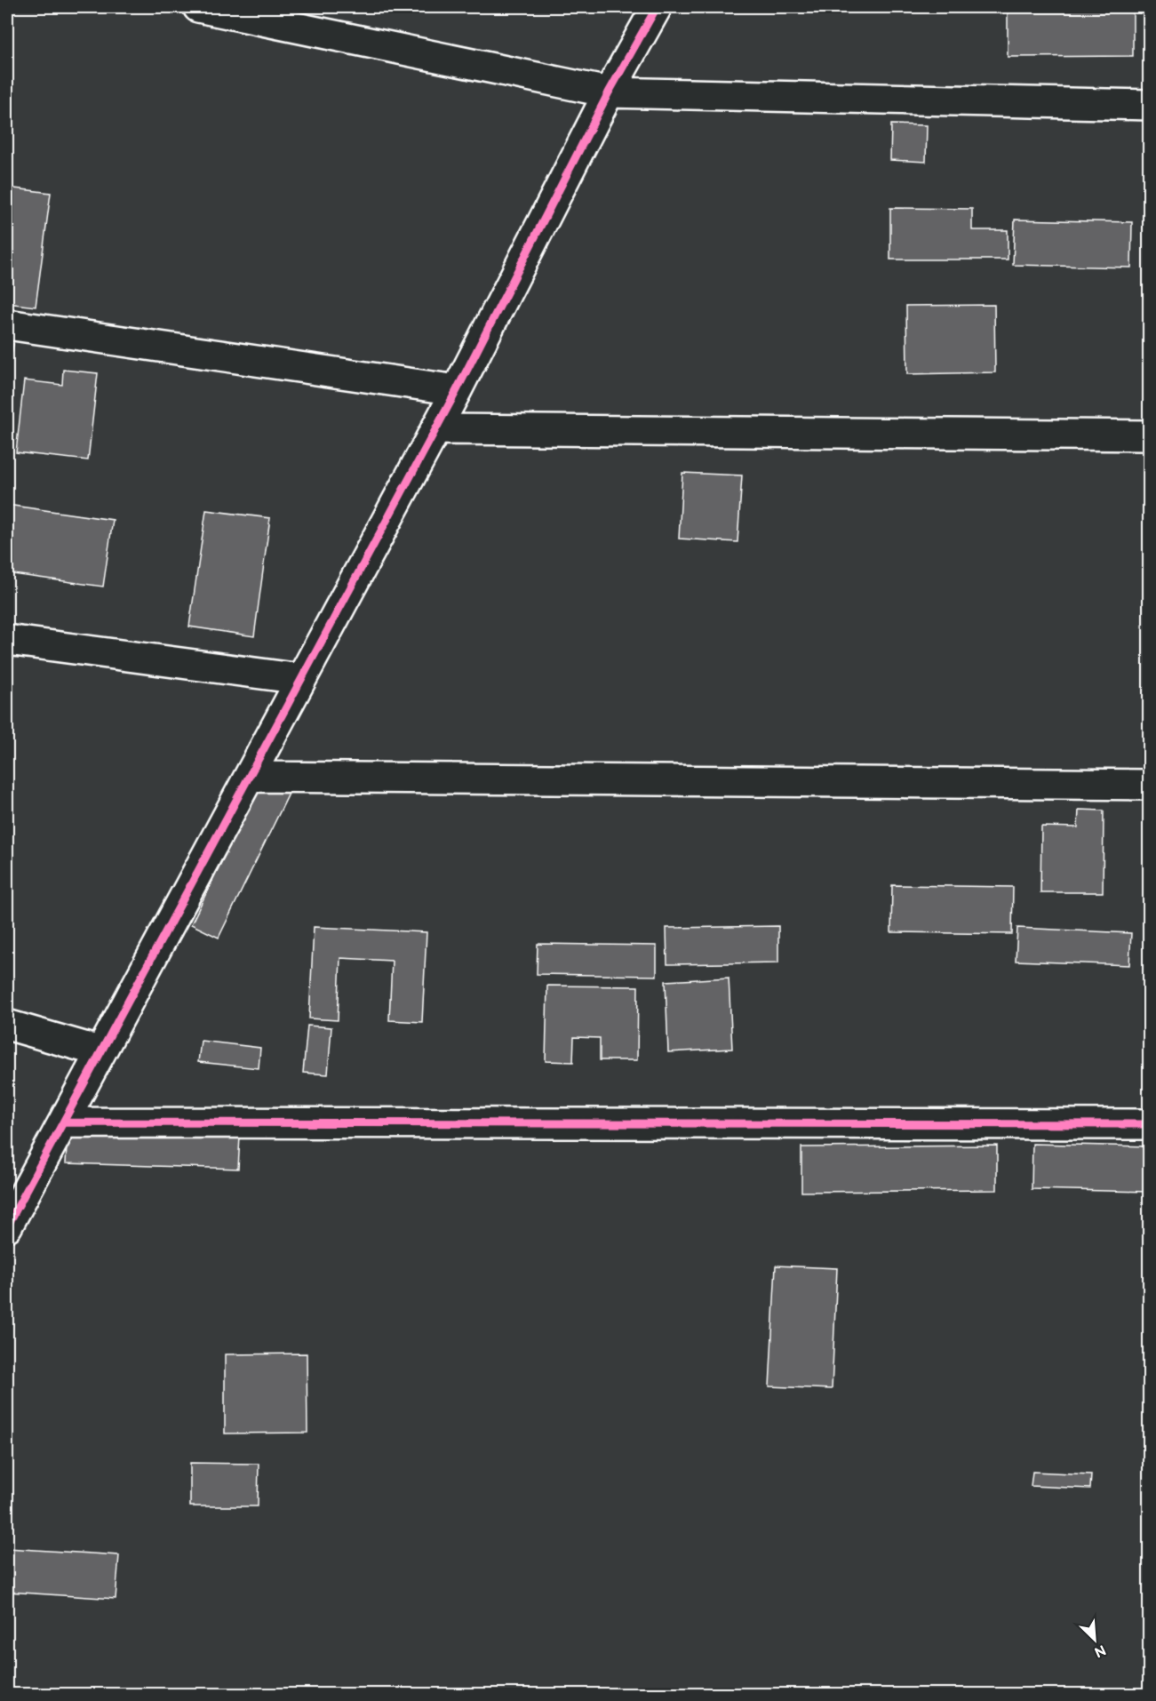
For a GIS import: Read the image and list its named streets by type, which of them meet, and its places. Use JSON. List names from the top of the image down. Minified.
{"north":"bottom right"}
